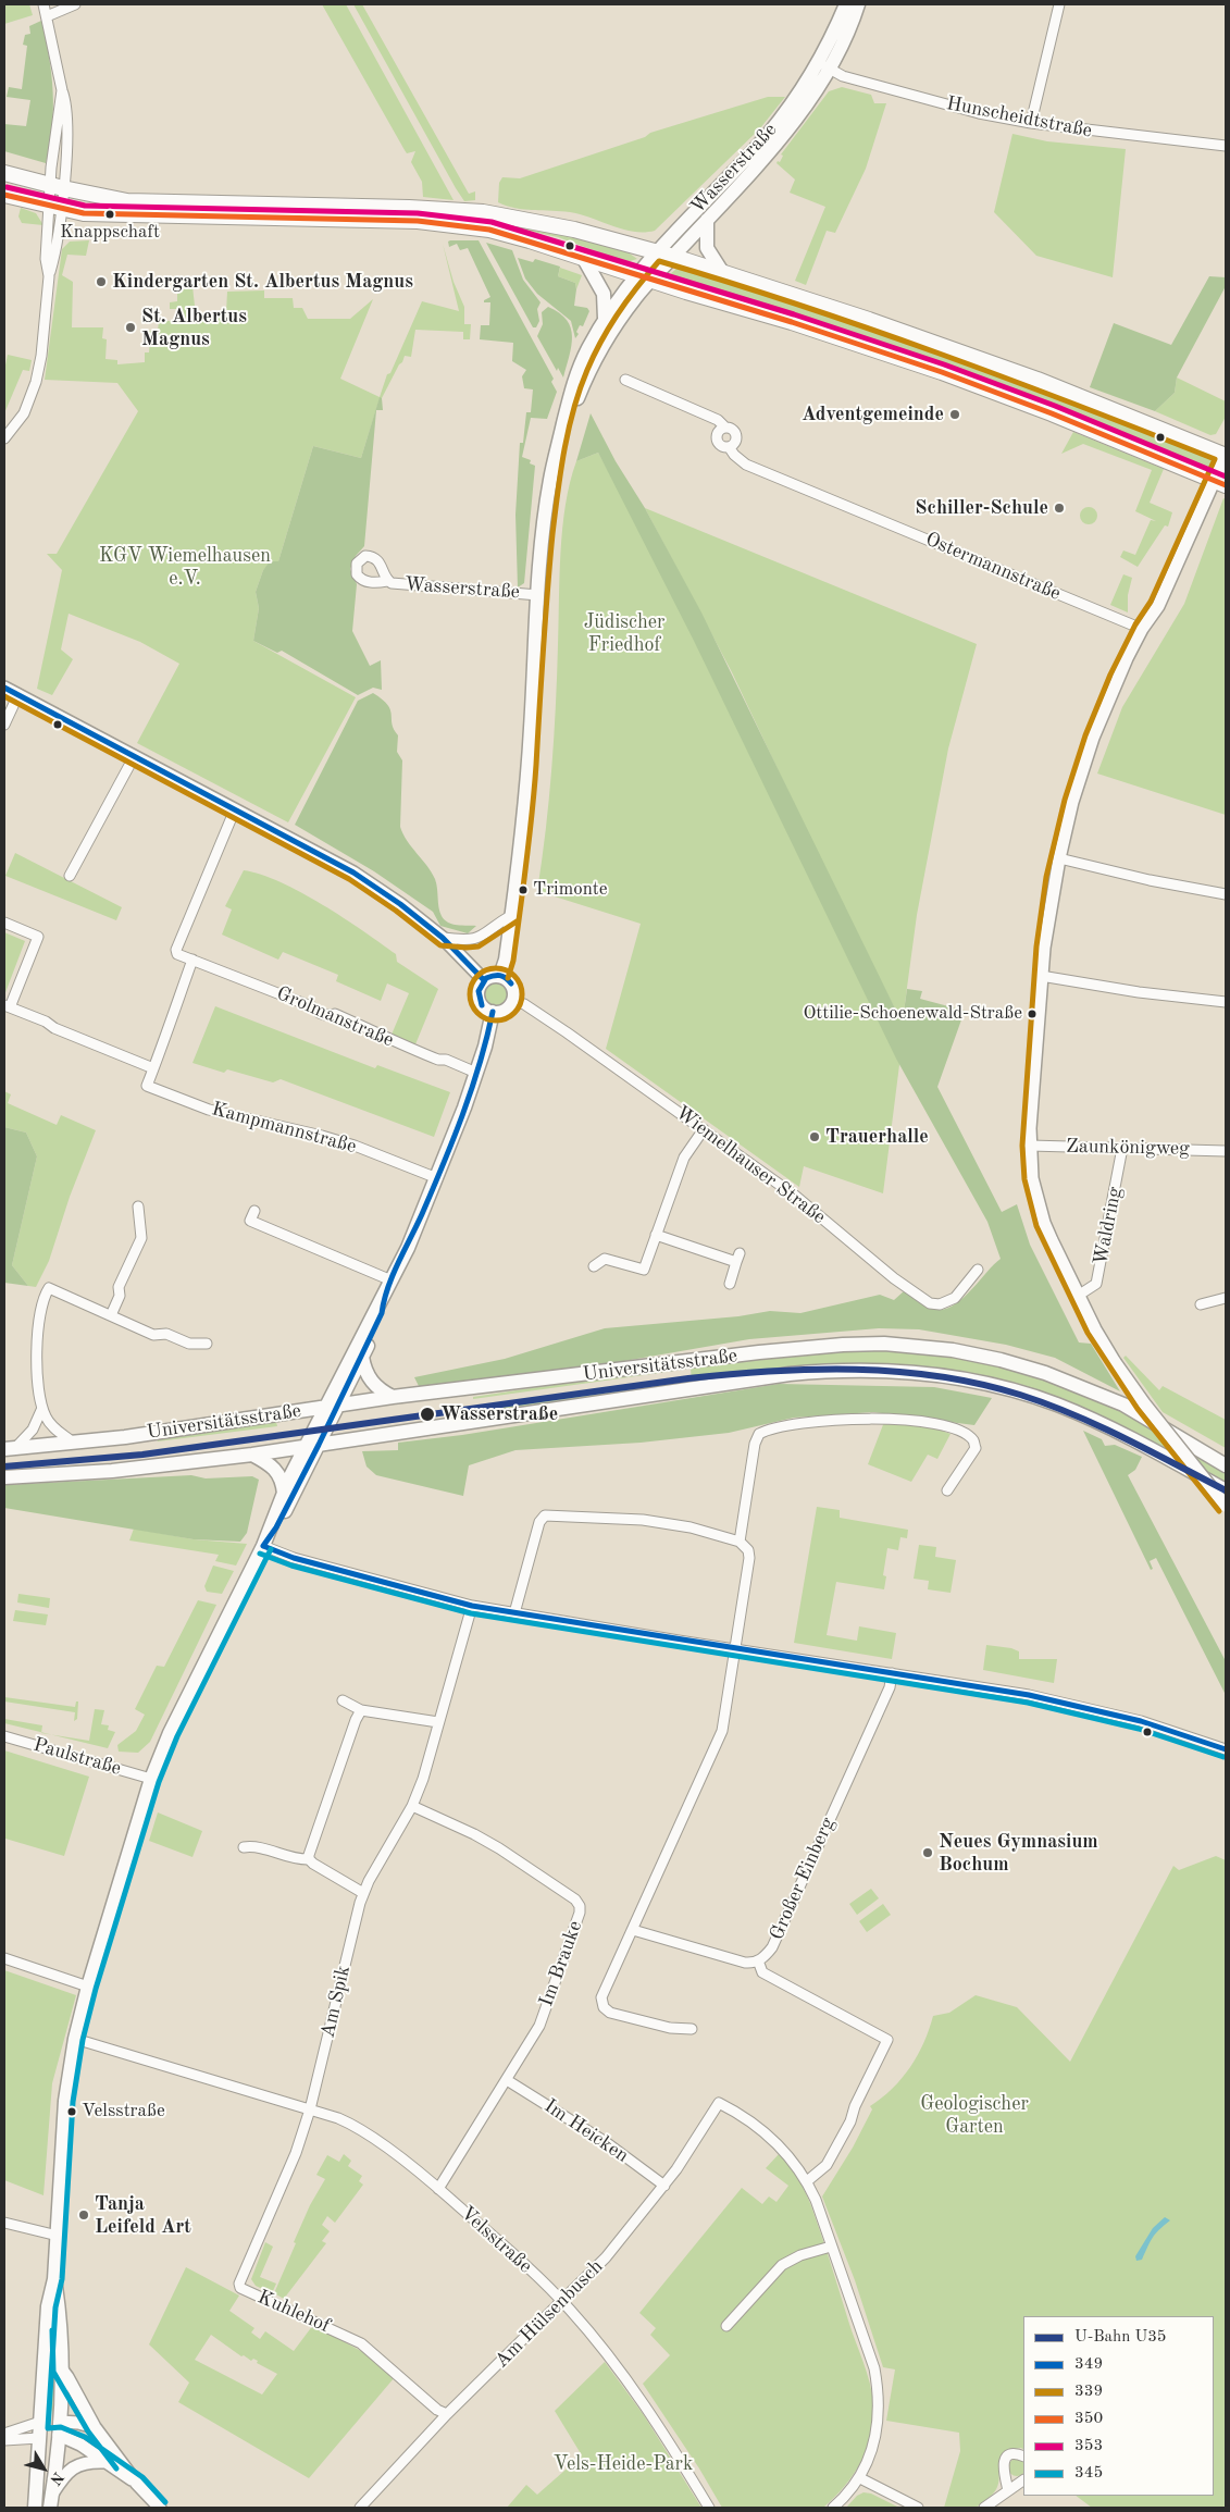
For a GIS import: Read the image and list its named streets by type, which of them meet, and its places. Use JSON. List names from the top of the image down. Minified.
{"streets":{"main road":["Wasserstraße","Universitätsstraße"],"street":["Hunscheidtstraße","Ostermannstraße","Grolmanstraße","Kampmannstraße","Zaunkönigweg","Wiemelhauser Straße","Waldring","Paulstraße","Großer Einberg","Im Brauke","Am Spik","Im Heicken","Velsstraße","Kuhlehof","Am Hülsenbusch"]},"crossings":[["Hunscheidtstraße","Wasserstraße"],["Wasserstraße","Wiemelhauser Straße"],["Ostermannstraße","Waldring"],["Zaunkönigweg","Waldring"],["Im Brauke","Am Spik"],["Im Brauke","Im Heicken"],["Im Brauke","Velsstraße"],["Am Spik","Velsstraße"],["Am Spik","Kuhlehof"],["Im Heicken","Am Hülsenbusch"],["Velsstraße","Kuhlehof"],["Velsstraße","Am Hülsenbusch"],["Kuhlehof","Am Hülsenbusch"]],"parks":["KGV Wiemelhausen e.V.","Jüdischer Friedhof","Geologischer Garten","Vels-Heide-Park"],"places":["Knappschaft","Kindergarten St. Albertus Magnus","St. Albertus Magnus","Adventgemeinde","Schiller-Schule","Trimonte","Ottilie-Schoenewald-Straße","Trauerhalle","Wasserstraße","Neues Gymnasium Bochum","Velsstraße","Tanja Leifeld Art"],"lines":["transit line 353","transit line 350","transit line 339","transit line 349","metro line U35","transit line 345"],"legend":["U-Bahn U35","349","339","350","353","345"],"north":"bottom right"}
